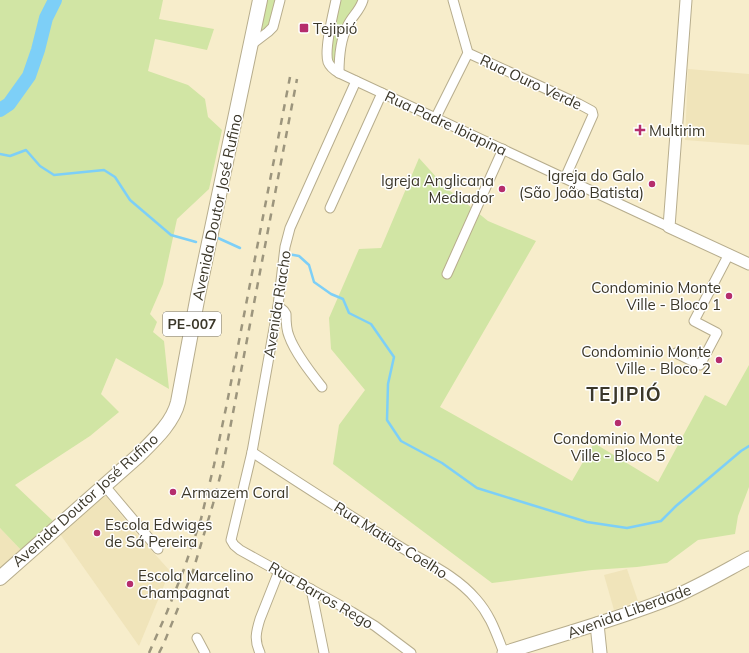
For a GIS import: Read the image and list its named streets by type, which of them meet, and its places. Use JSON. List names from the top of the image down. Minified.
{"streets":{"main road":["Avenida Doutor José Rufino","PE-007","Avenida Liberdade"],"street":["Rua Ouro Verde","Rua Padre Ibiapina","Avenida Riacho","Rua Matias Coelho","Rua Barros Rego"]},"crossings":[["Rua Ouro Verde","Rua Padre Ibiapina"],["Rua Padre Ibiapina","Avenida Riacho"],["Avenida Riacho","Rua Matias Coelho"],["Avenida Riacho","Rua Barros Rego"],["Rua Matias Coelho","Avenida Liberdade"]],"districts":["TEJIPIÓ"],"places":{"transit":["Tejipió"],"health":["Multirim"],"other":["Igreja do Galo (São João Batista)","Igreja Anglicana Mediador","Condominio Monte Ville - Bloco 1","Condominio Monte Ville - Bloco 2","Condominio Monte Ville - Bloco 5","Armazem Coral","Escola Edwiges de Sá Pereira","Escola Marcelino Champagnat"]}}
